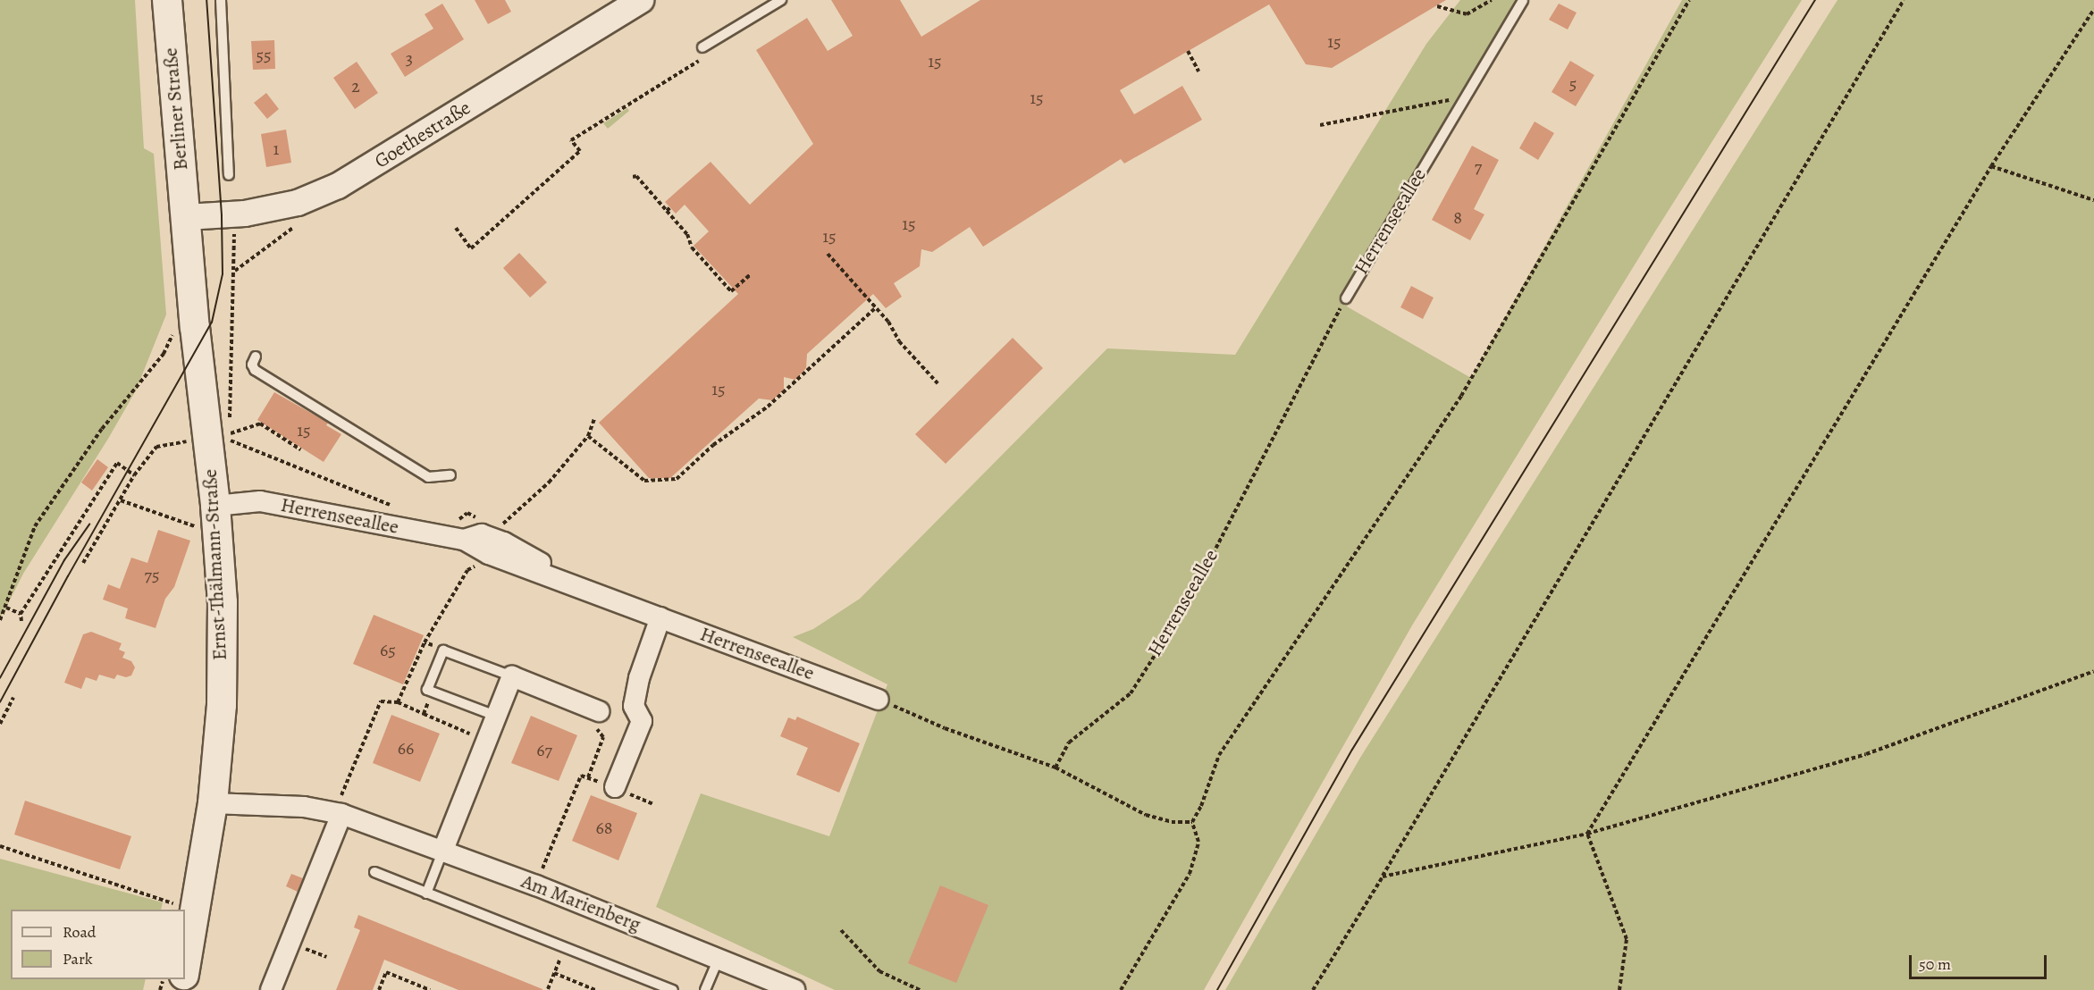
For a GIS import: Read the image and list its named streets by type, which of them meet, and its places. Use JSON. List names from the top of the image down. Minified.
{"streets":{"main road":["Berliner Straße","Ernst-Thälmann-Straße"],"street":["Goethestraße","Herrenseeallee","Am Marienberg"]},"crossings":[["Berliner Straße","Goethestraße"],["Berliner Straße","Ernst-Thälmann-Straße"],["Goethestraße","Ernst-Thälmann-Straße"],["Herrenseeallee","Ernst-Thälmann-Straße"],["Ernst-Thälmann-Straße","Am Marienberg"]],"house_numbers":["15","55","3","15","5","2","15","1","7","8","15","15","15","15","75","65","66","67","68"],"legend":["Road","Park"],"scale_bar":"50 m"}
